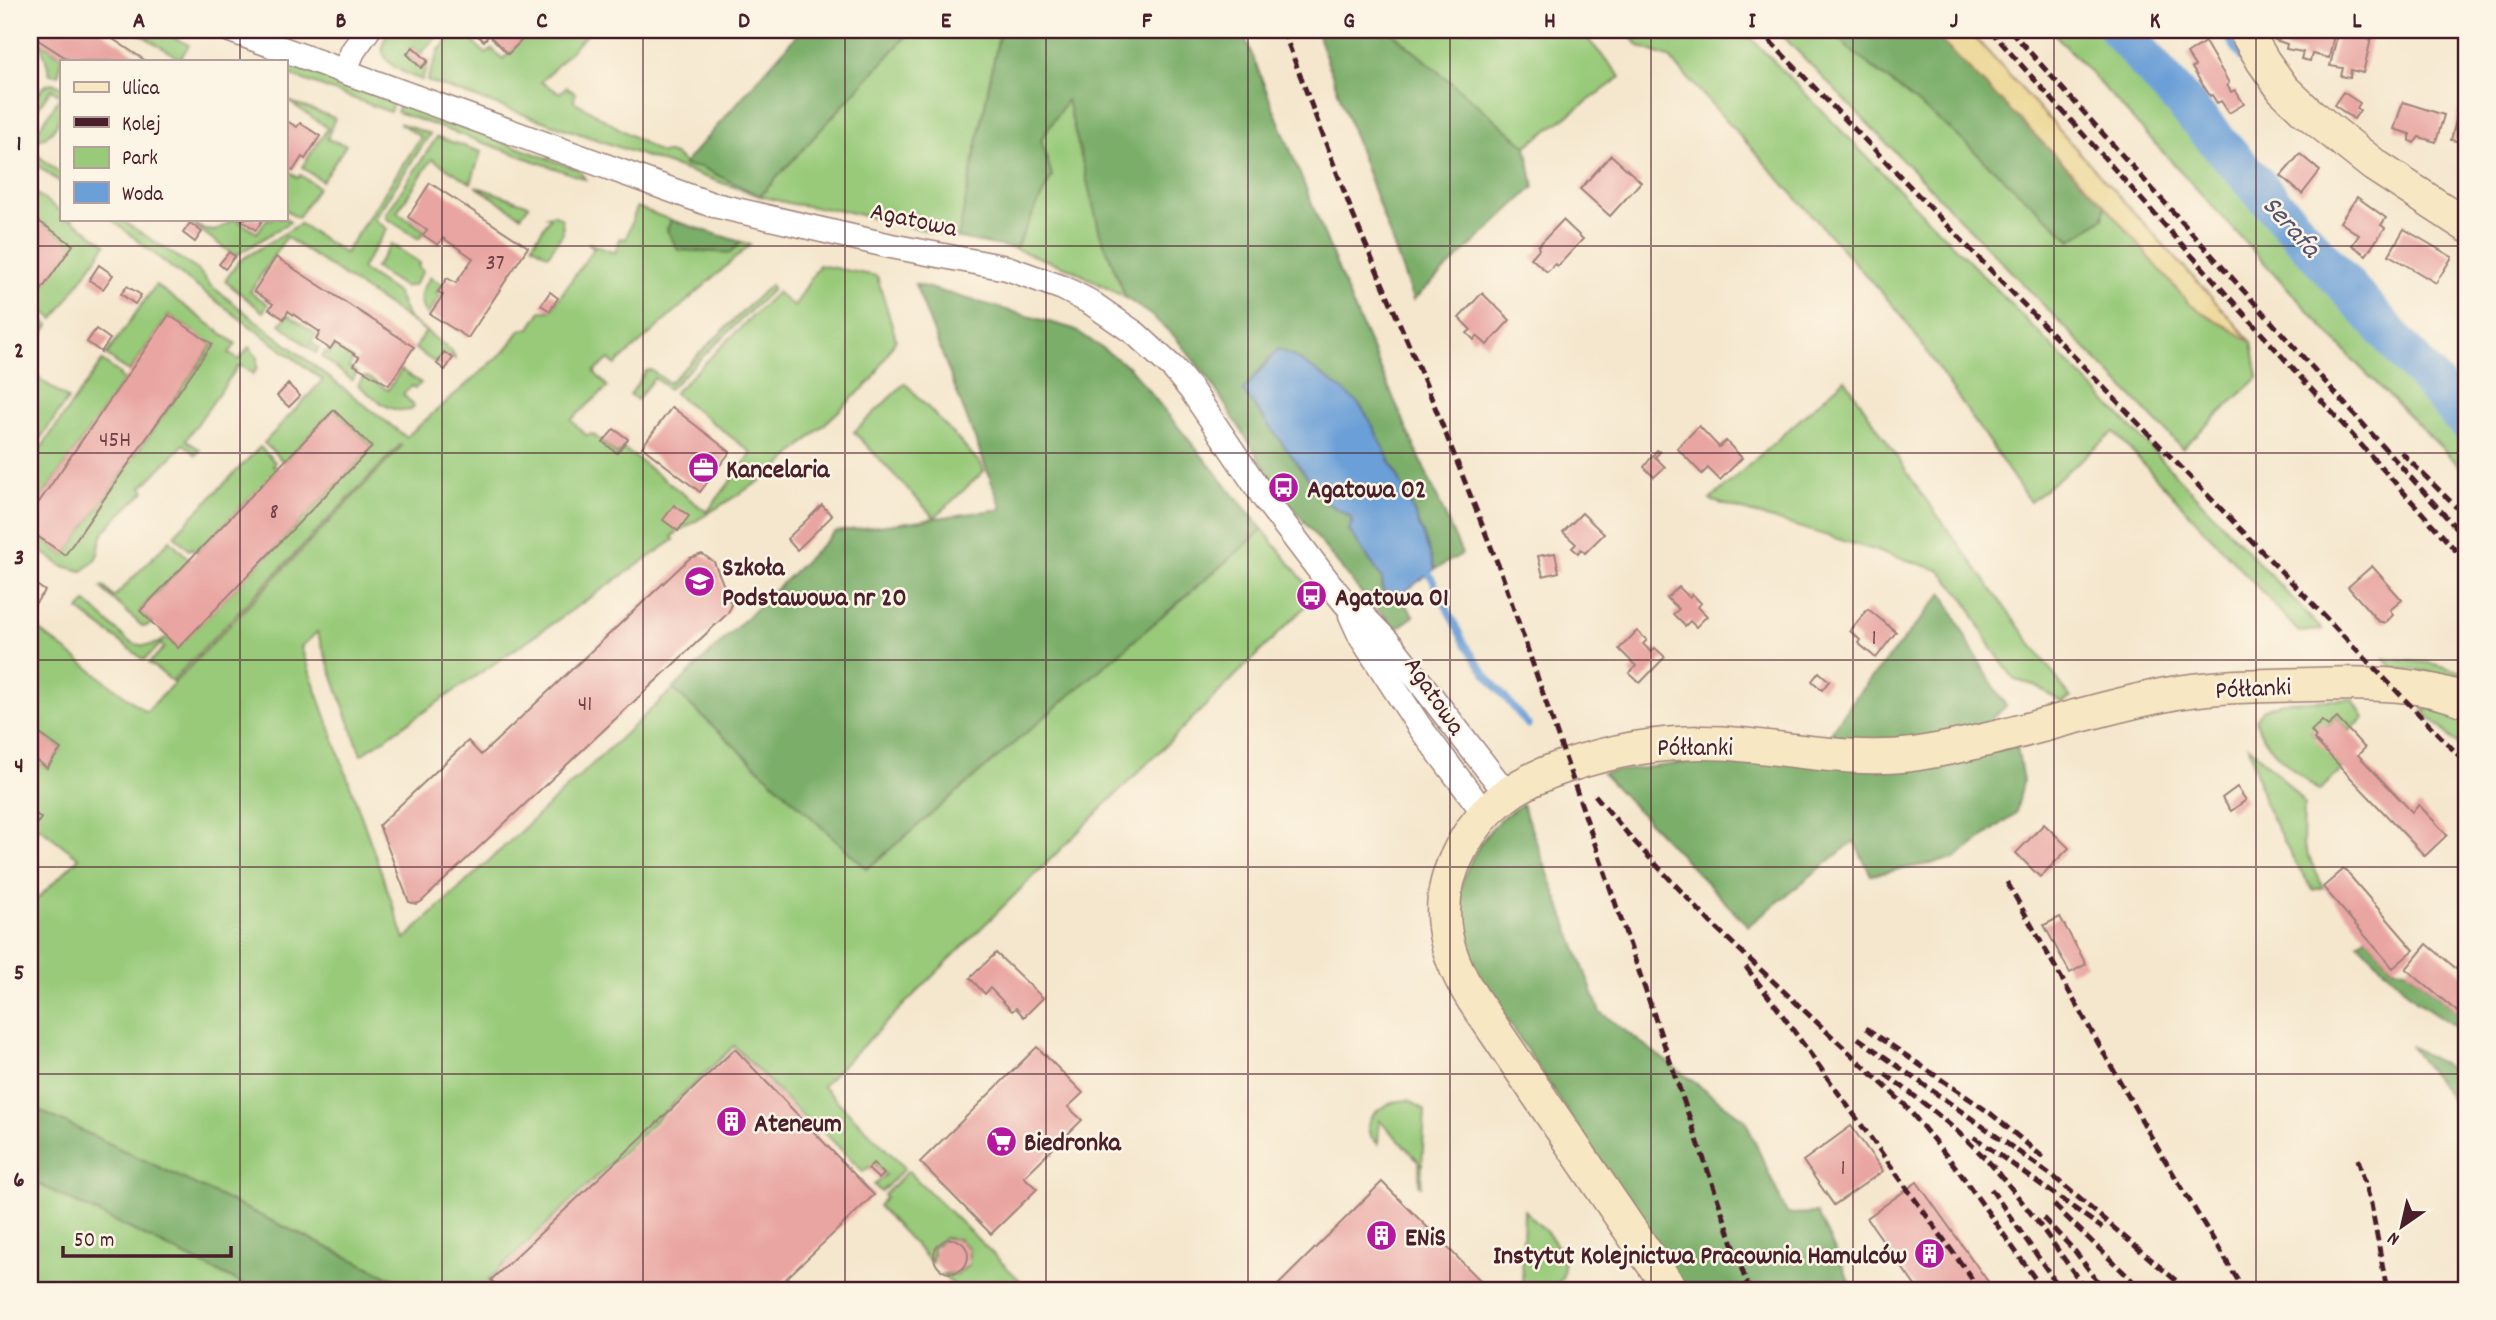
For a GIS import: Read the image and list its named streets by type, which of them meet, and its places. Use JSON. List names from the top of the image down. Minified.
{"streets":{"street":["Agatowa","Półłanki"]},"crossings":[["Agatowa","Półłanki"]],"water":["Serafa"],"places":{"office":["Kancelaria"],"bus stop":["Agatowa 02","Agatowa 01"],"school or university":["Szkoła Podstawowa nr 20"],"building":["Ateneum","ENiS","Instytut Kolejnictwa Pracownia Hamulców"],"supermarket":["Biedronka"]},"house_numbers":["37","45H","8","1","41","1"],"legend":["Ulica","Kolej","Park","Woda"],"scale_bar":"50 m","north":"bottom left","grid":{"columns":["A","B","C","D","E","F","G","H","I","J","K","L"],"rows":["1","2","3","4","5","6"]}}
